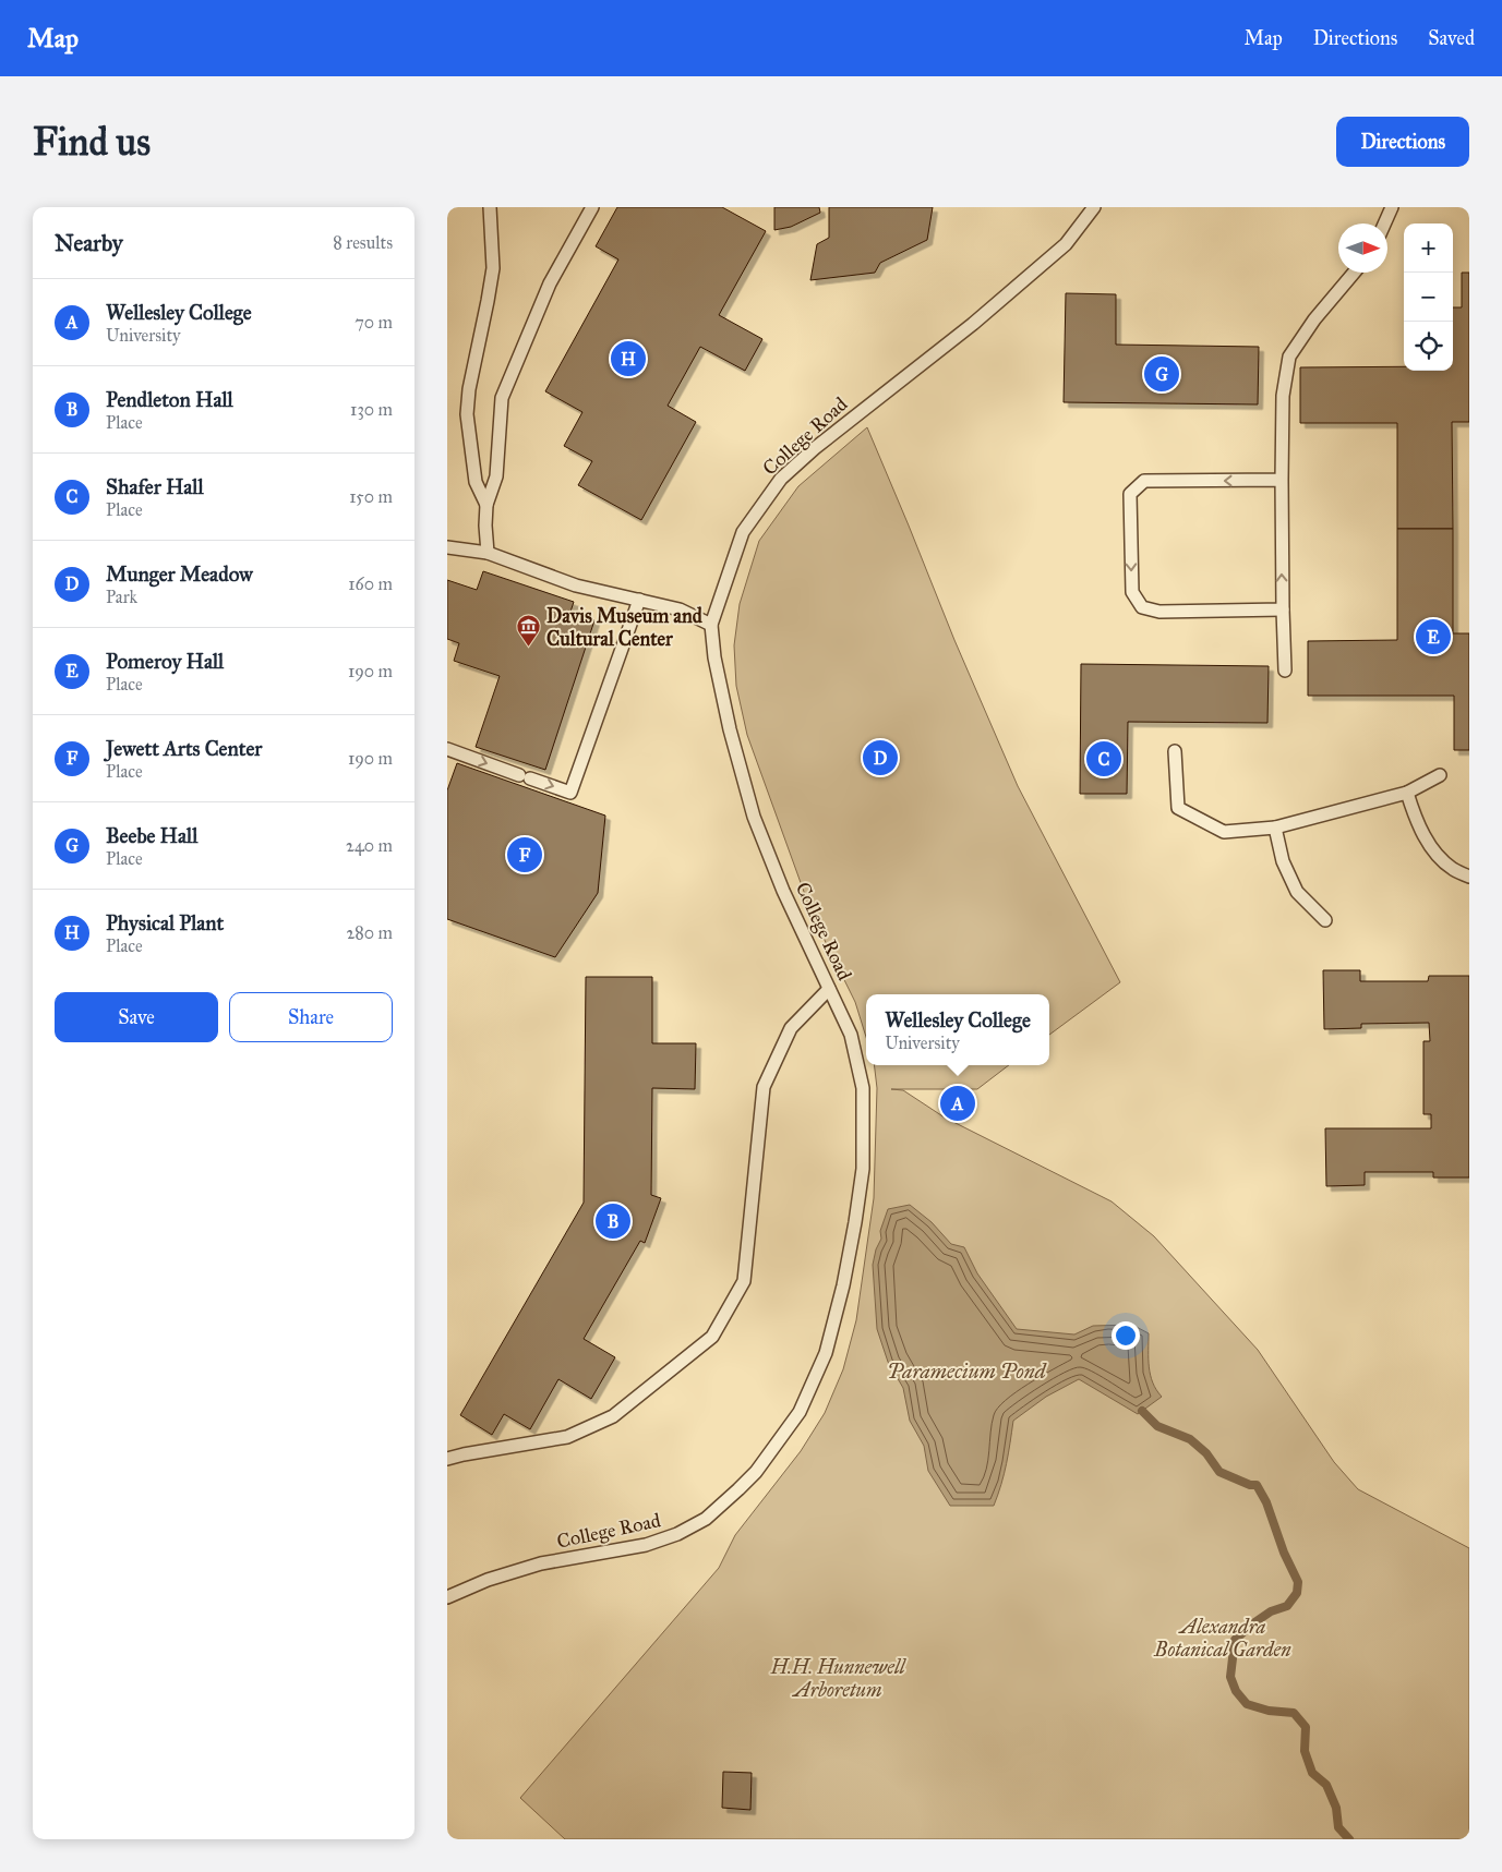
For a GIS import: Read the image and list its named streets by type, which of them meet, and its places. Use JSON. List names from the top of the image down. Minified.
{"streets":{"lane":["College Road"]},"water":["Paramecium Pond"],"parks":["Alexandra Botanical Garden","H.H. Hunnewell Arboretum"],"places":{"museum":["Davis Museum and Cultural Center"]},"north":"right","page":{"header":"Map","nav":["Map","Directions","Saved"],"buttons":["Directions",["Save","Share"]],"title":"Find us","heading":["Nearby","8 results"],"map_buttons":["+","−"],"list":[{"mark":"A","name":"Wellesley College","note":"University","value":"70 m"},{"mark":"B","name":"Pendleton Hall","note":"Place","value":"130 m"},{"mark":"C","name":"Shafer Hall","note":"Place","value":"150 m"},{"mark":"D","name":"Munger Meadow","note":"Park","value":"160 m"},{"mark":"E","name":"Pomeroy Hall","note":"Place","value":"190 m"},{"mark":"F","name":"Jewett Arts Center","note":"Place","value":"190 m"},{"mark":"G","name":"Beebe Hall","note":"Place","value":"240 m"},{"mark":"H","name":"Physical Plant","note":"Place","value":"280 m"}],"pins":["H","G","E","D","C","F","A","B"],"popup":["Wellesley College","University"]}}
